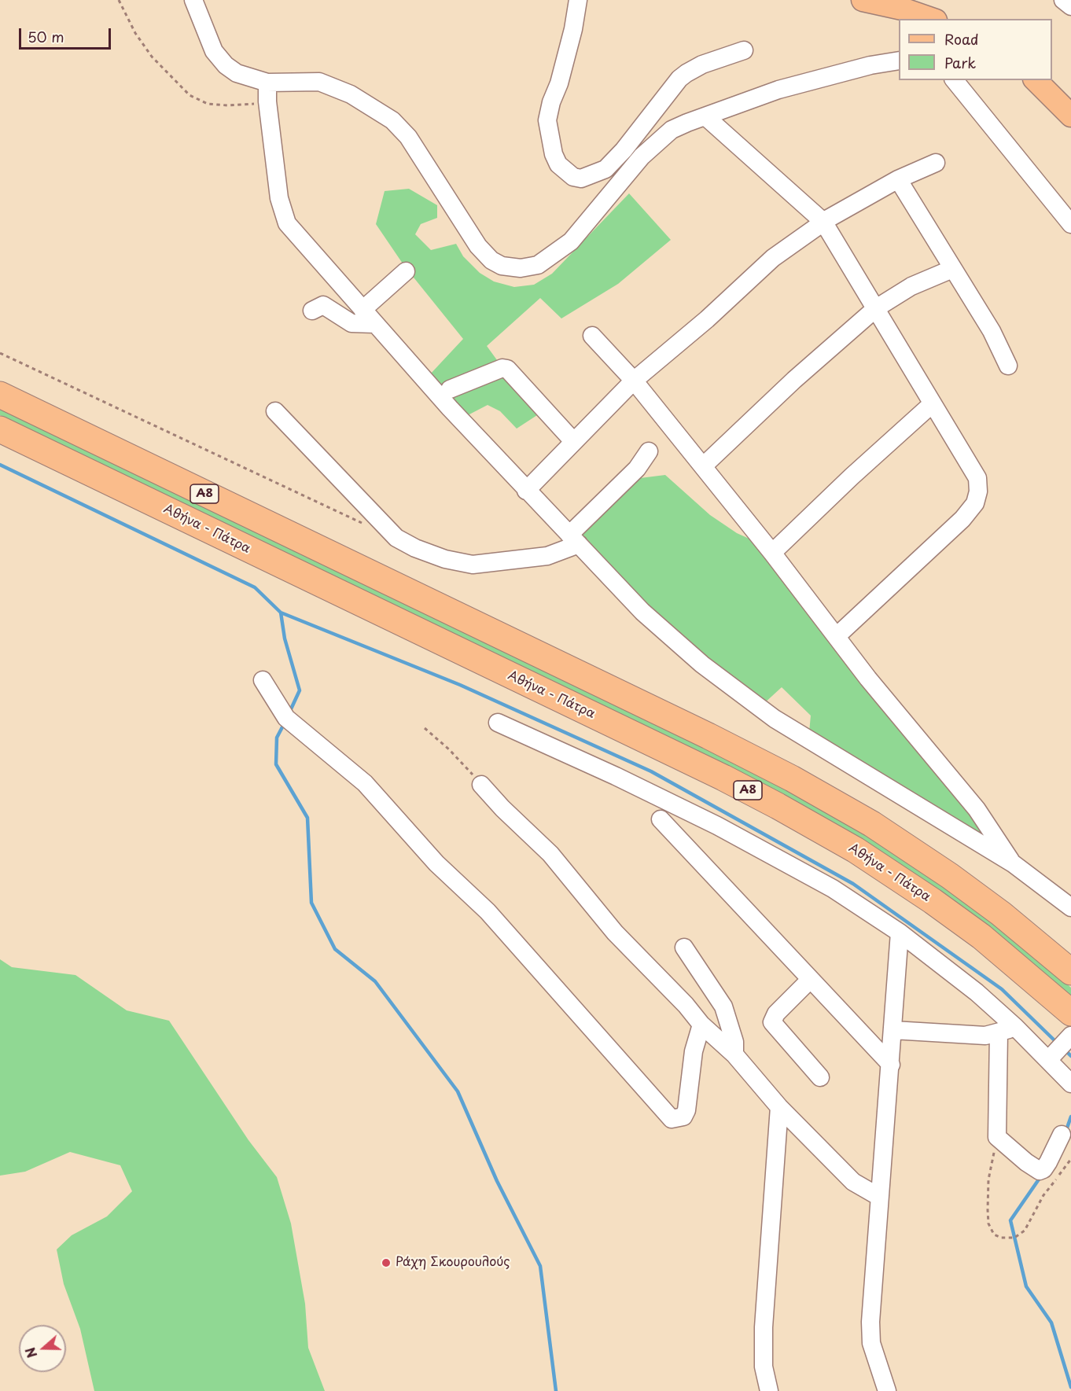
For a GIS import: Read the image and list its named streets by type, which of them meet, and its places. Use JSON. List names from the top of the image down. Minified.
{"streets":{"highway":["Α8","Αθήνα - Πάτρα"]},"places":["Ράχη Σκουρουλούς"],"legend":["Road","Park"],"scale_bar":"50 m","north":"left"}
